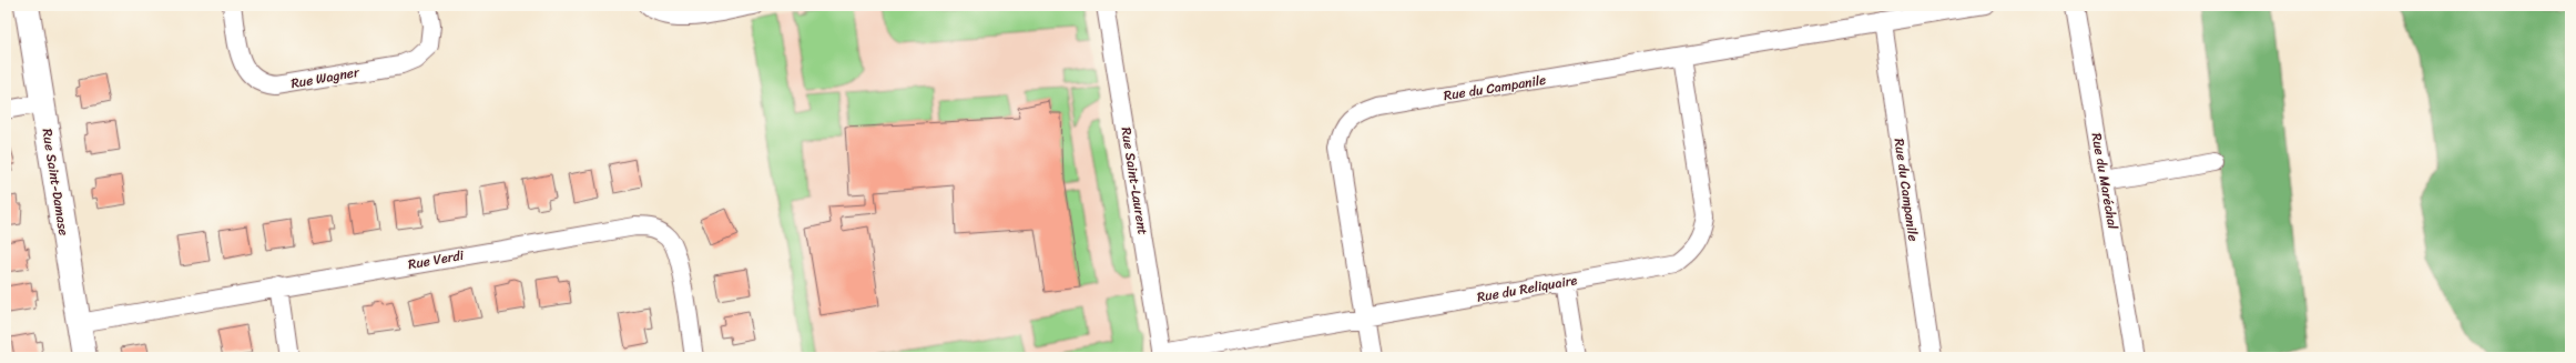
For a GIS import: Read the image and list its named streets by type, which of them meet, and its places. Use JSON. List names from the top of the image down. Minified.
{"streets":{"street":["Rue Wagner","Rue du Campanile","Rue Saint-Laurent","Rue du Maréchal","Rue Saint-Damase","Rue Verdi","Rue du Reliquaire"]},"crossings":[["Rue du Campanile","Rue du Reliquaire"],["Rue Saint-Laurent","Rue du Reliquaire"],["Rue Saint-Damase","Rue Verdi"]]}
